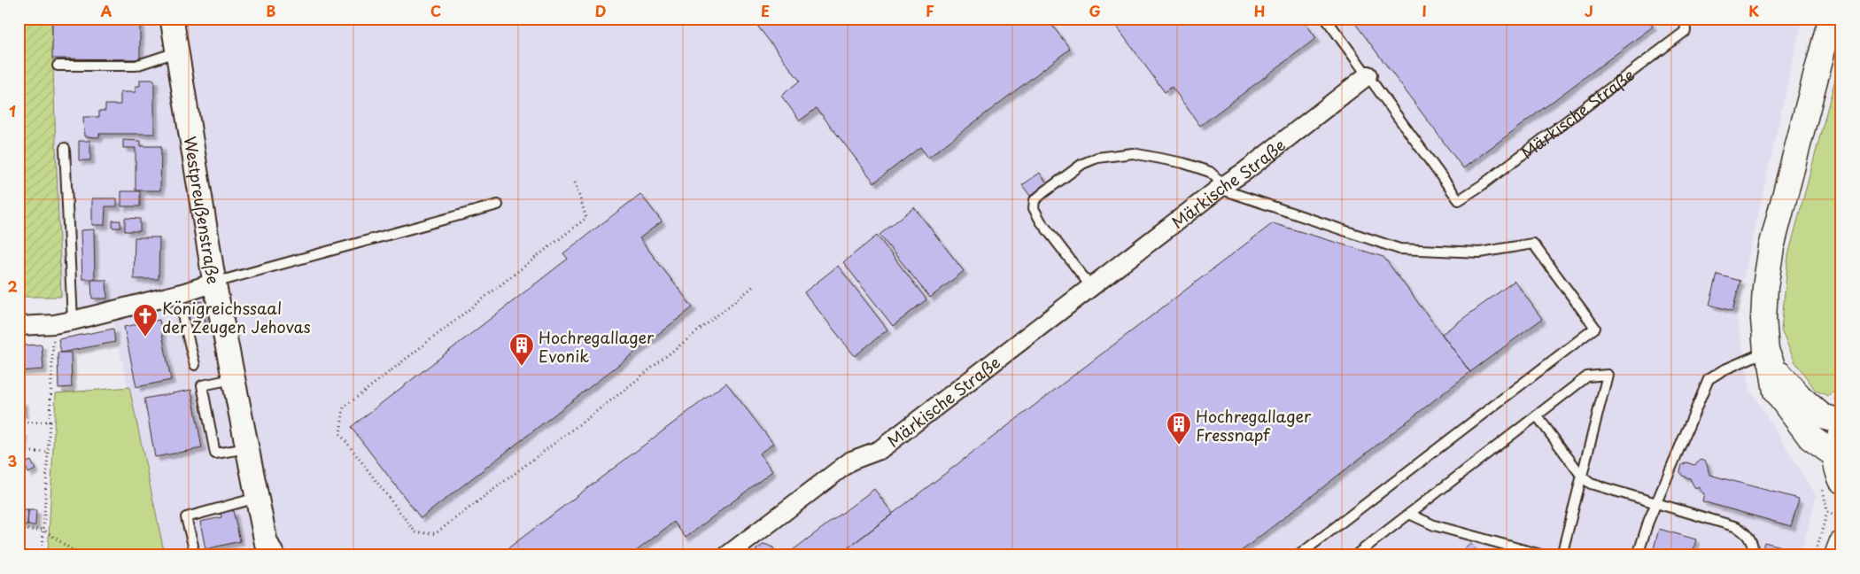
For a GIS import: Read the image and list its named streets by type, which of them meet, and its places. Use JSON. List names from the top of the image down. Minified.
{"streets":{"street":["Märkische Straße","Westpreußenstraße"]},"places":{"church":["Königreichssaal der Zeugen Jehovas"],"building":["Hochregallager Evonik","Hochregallager Fressnapf"]},"grid":{"columns":["A","B","C","D","E","F","G","H","I","J","K"],"rows":["1","2","3"]}}
